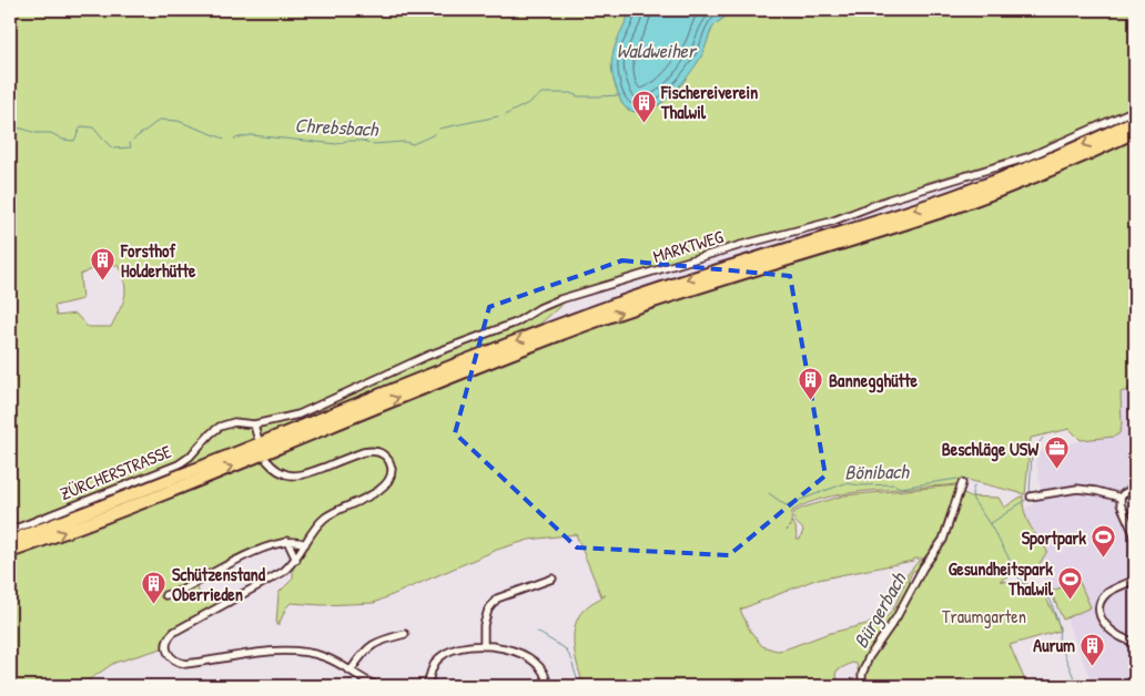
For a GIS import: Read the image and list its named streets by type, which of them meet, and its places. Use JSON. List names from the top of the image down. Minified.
{"streets":{"street":["MARKTWEG","ZÜRCHERSTRASSE"]},"crossings":[["MARKTWEG","ZÜRCHERSTRASSE"]],"water":["Waldweiher","Chrebsbach","Bönibach","Bürgerbach"],"parks":["Traumgarten"],"places":{"building":["Fischereiverein Thalwil","Forsthof Holderhütte","Bannegghütte","Schützenstand Oberrieden","Aurum"],"office":["Beschläge USW"],"sports":["Sportpark","Gesundheitspark Thalwil"]}}
